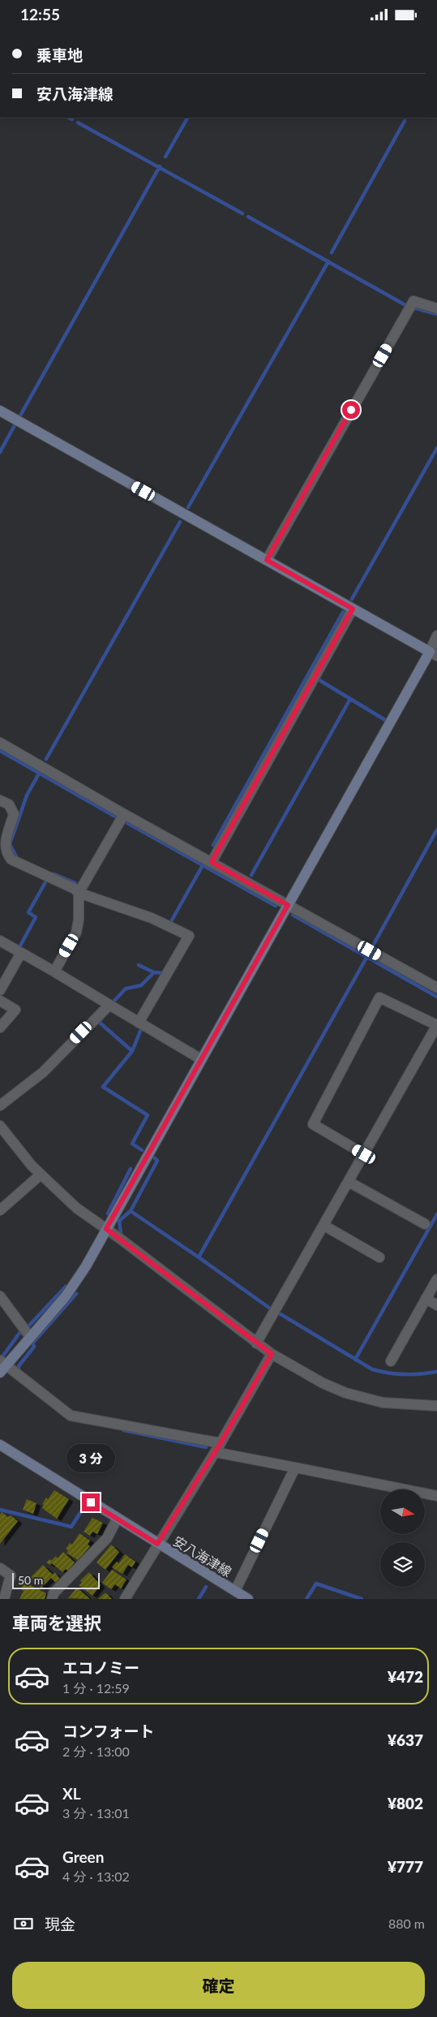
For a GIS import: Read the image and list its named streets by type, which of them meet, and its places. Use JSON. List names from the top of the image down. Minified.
{"streets":{"street":["安八海津線"]},"scale_bar":"50 m","north":"right","page":{"status":"12:55","banner":["乗車地","安八海津線"],"bubble":"3 分","scale":"50 m","heading":"車両を選択","list":[{"name":"エコノミー","note":"1 分 · 12:59","value":"¥472"},{"name":"コンフォート","note":"2 分 · 13:00","value":"¥637"},{"name":"XL","note":"3 分 · 13:01","value":"¥802"},{"name":"Green","note":"4 分 · 13:02","value":"¥777"}],"pay":["現金","880 m"],"buttons":"確定"}}
